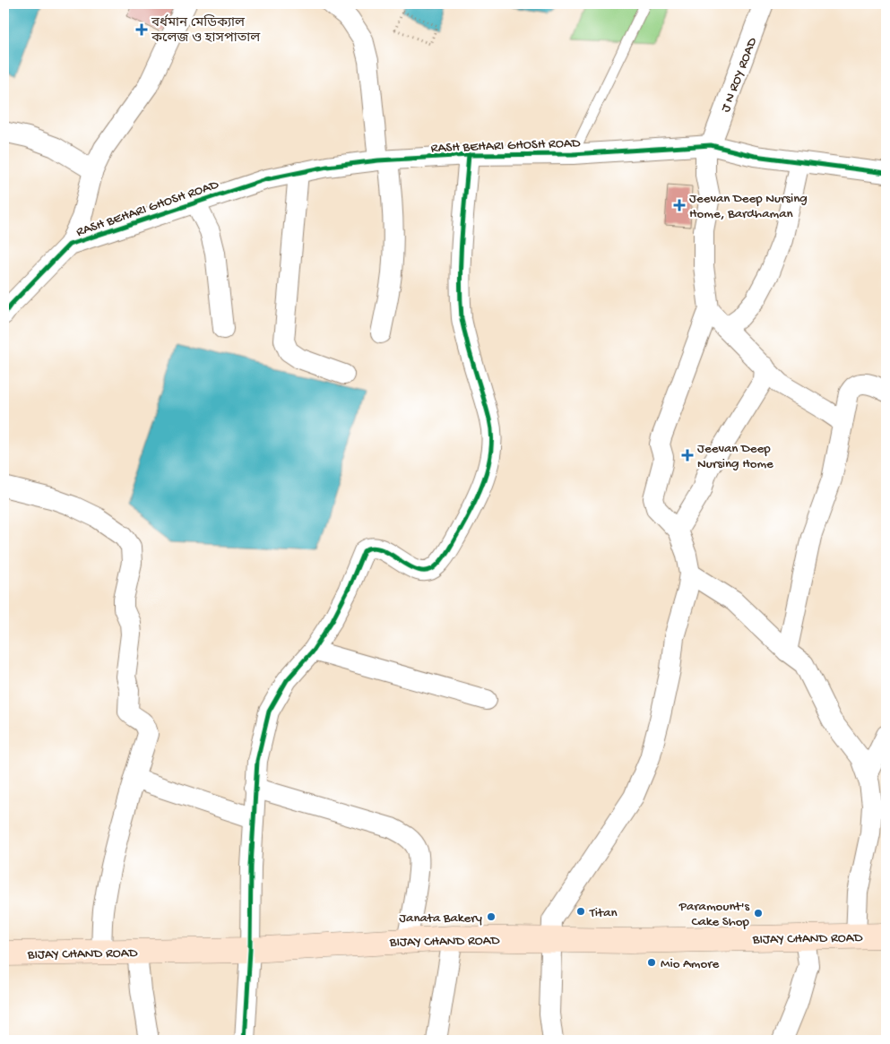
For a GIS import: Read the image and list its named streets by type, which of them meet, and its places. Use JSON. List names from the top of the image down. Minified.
{"streets":{"main road":["BIJAY CHAND ROAD"],"street":["J N ROY ROAD","RASH BEHARI GHOSH ROAD"]},"crossings":[["J N ROY ROAD","RASH BEHARI GHOSH ROAD"]],"places":{"health":["বর্ধমান মেডিক্যাল কলেজ ও হাসপাতাল","Jeevan Deep Nursing Home, Bardhaman","Jeevan Deep Nursing Home"],"other":["Titan","Paramount's Cake Shop","Janata Bakery","Mio Amore"]}}
